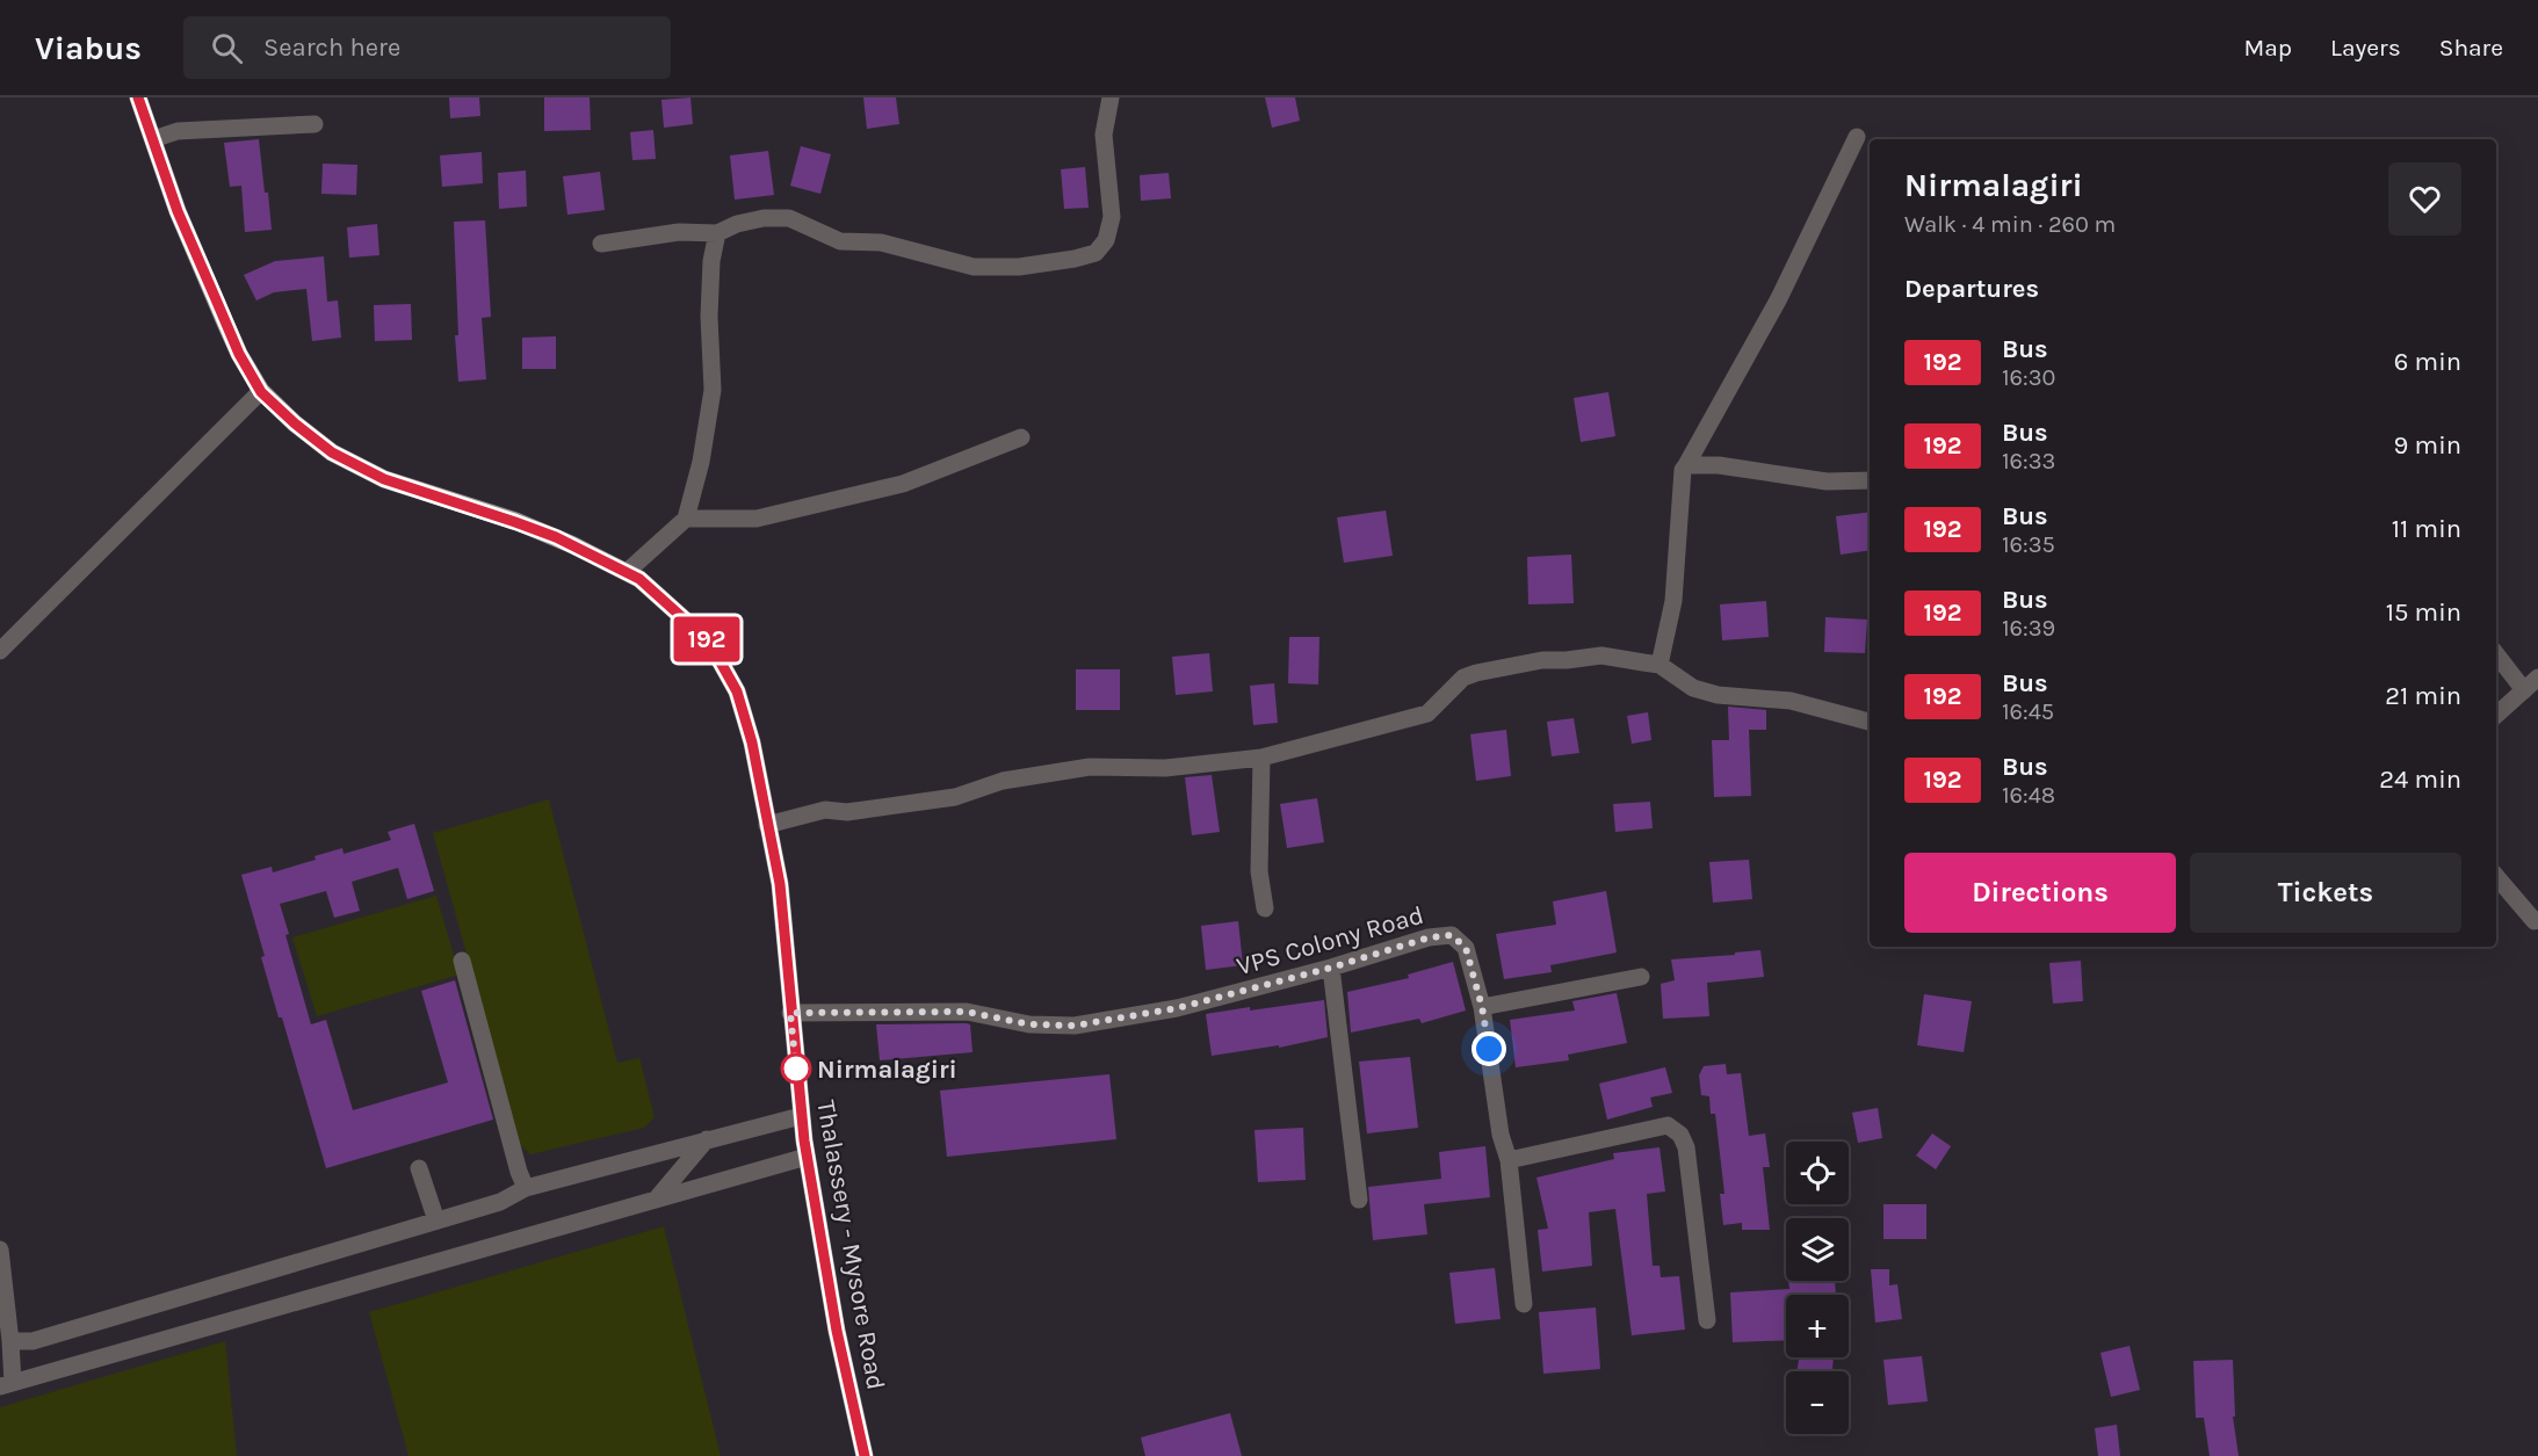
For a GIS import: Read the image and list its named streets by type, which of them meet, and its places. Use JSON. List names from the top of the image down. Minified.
{"streets":{"main road":["Thalassery - Mysore Road"],"street":["VPS Colony Road"]},"crossings":[["VPS Colony Road","Thalassery - Mysore Road"]],"places":["Nirmalagiri"],"lines":["bus line 192"],"page":{"header":"Viabus","search":"Search here","nav":["Map","Layers","Share"],"on_map":"192","heading":[["Nirmalagiri","Walk · 4 min · 260 m"],"Departures"],"list":[{"mark":"192","name":"Bus","note":"16:30","value":"6 min"},{"mark":"192","name":"Bus","note":"16:33","value":"9 min"},{"mark":"192","name":"Bus","note":"16:35","value":"11 min"},{"mark":"192","name":"Bus","note":"16:39","value":"15 min"},{"mark":"192","name":"Bus","note":"16:45","value":"21 min"},{"mark":"192","name":"Bus","note":"16:48","value":"24 min"}],"buttons":["Directions","Tickets"],"map_buttons":["+","−"]}}
